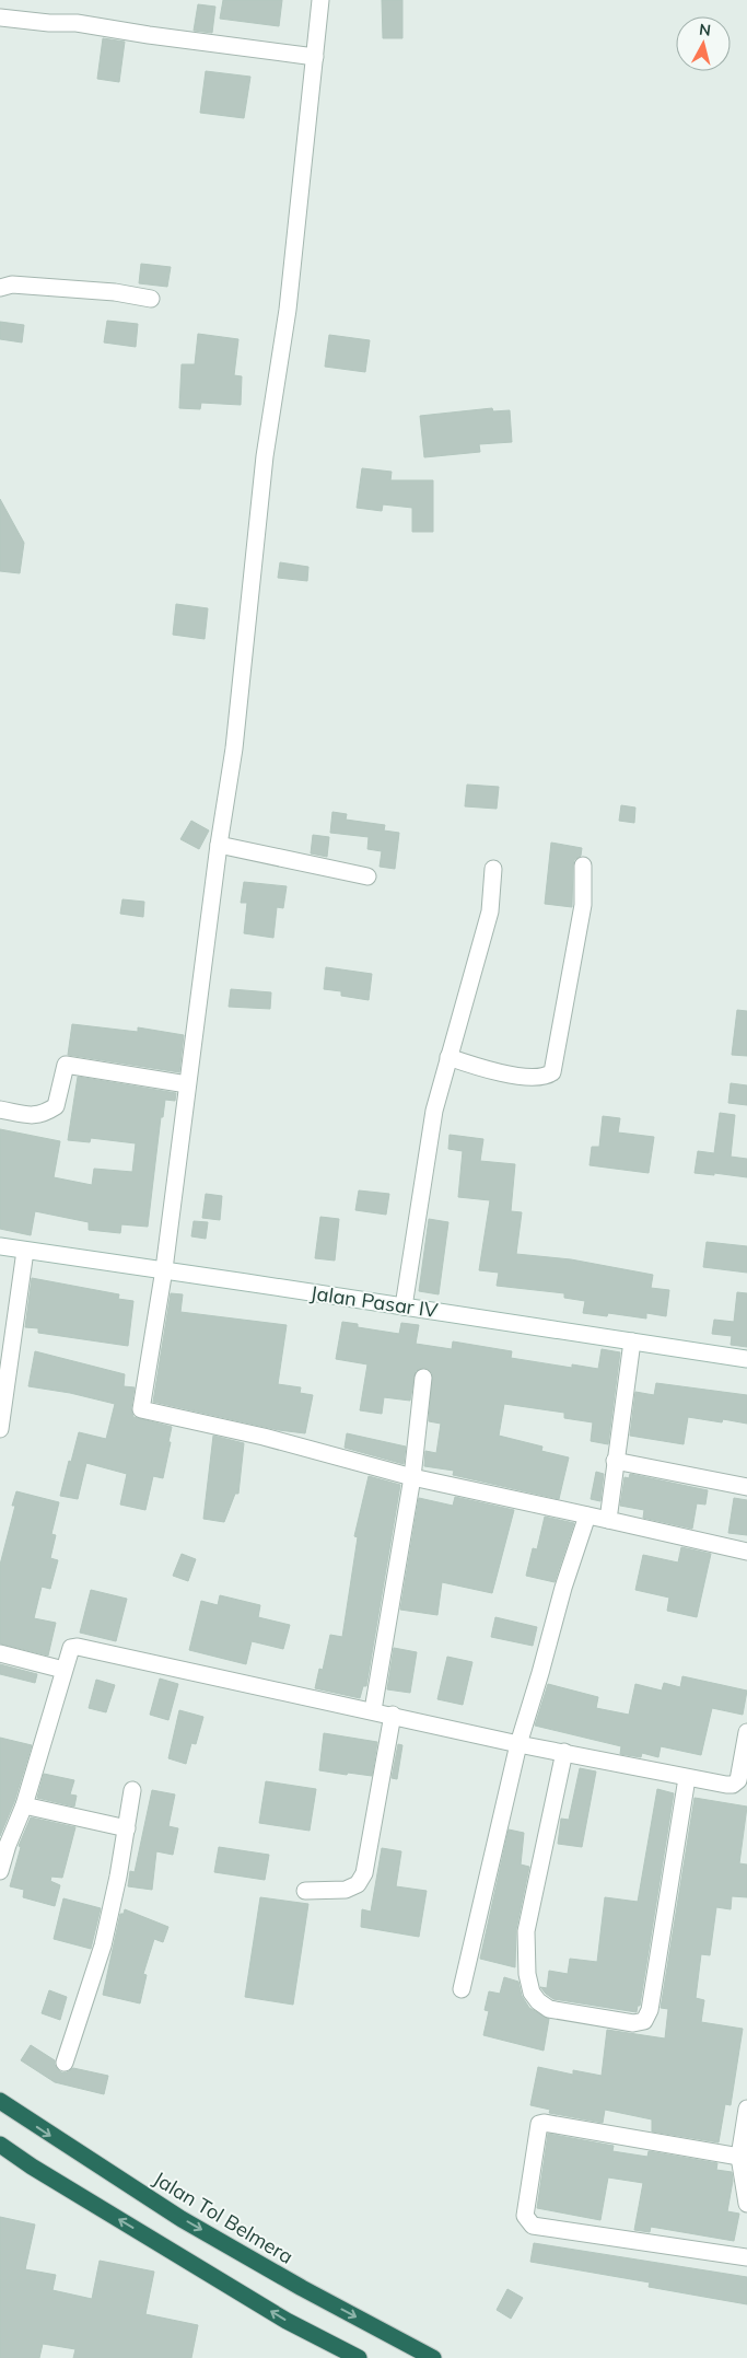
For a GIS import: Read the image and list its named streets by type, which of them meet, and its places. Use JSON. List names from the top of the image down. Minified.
{"streets":{"highway":["Jalan Tol Belmera"],"street":["Jalan Pasar IV"]},"north":"top"}
